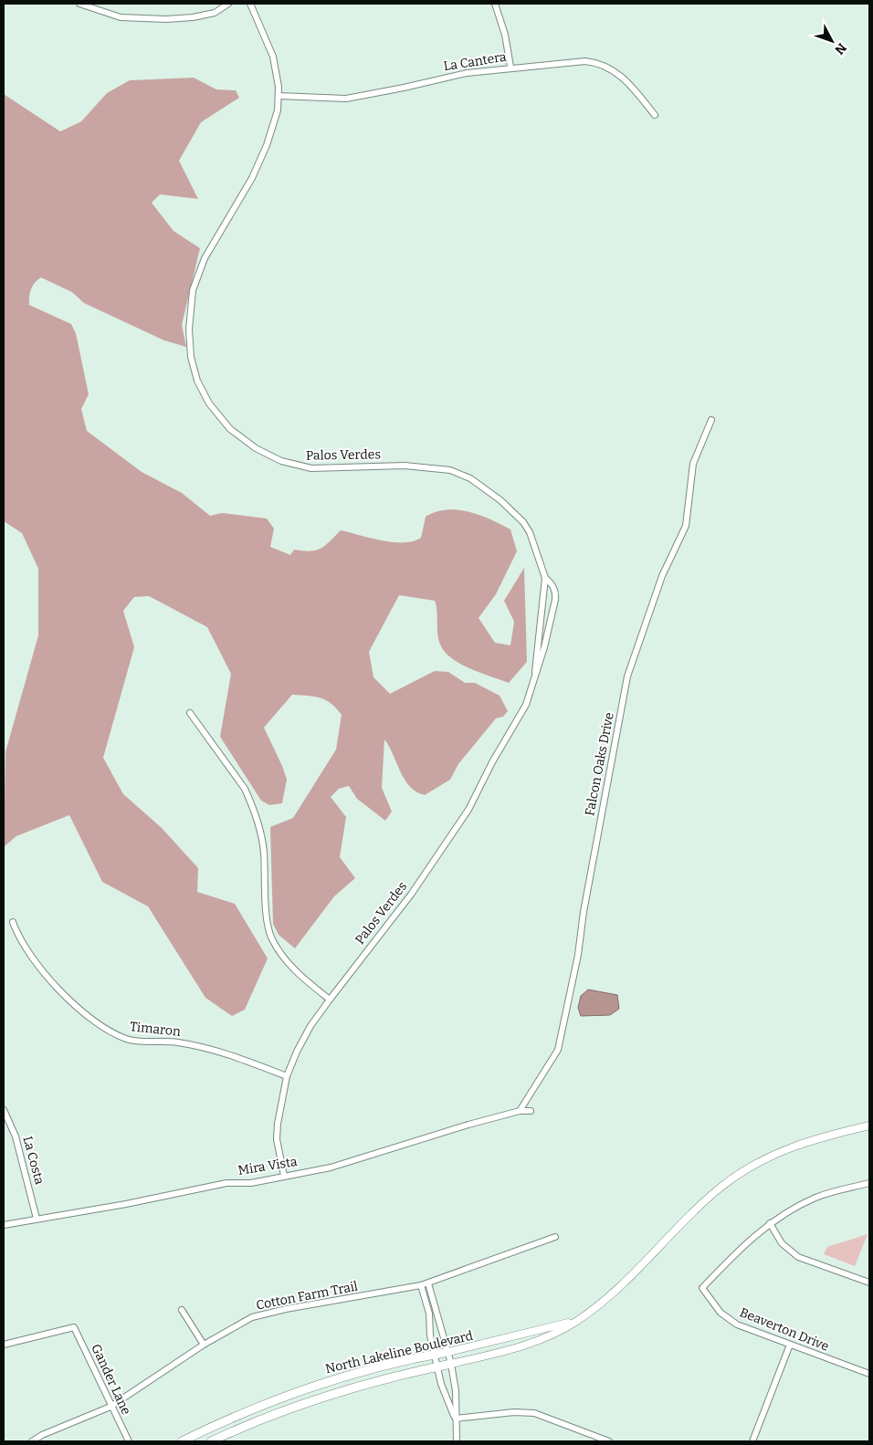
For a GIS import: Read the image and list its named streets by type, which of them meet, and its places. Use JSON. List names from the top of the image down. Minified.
{"streets":{"main road":["North Lakeline Boulevard"],"street":["La Cantera","Palos Verdes","Falcon Oaks Drive","Timaron","La Costa","Mira Vista","Cotton Farm Trail","Beaverton Drive","Gander Lane"]},"crossings":[["La Cantera","Palos Verdes"],["Palos Verdes","Timaron"],["Palos Verdes","Mira Vista"],["Falcon Oaks Drive","Mira Vista"],["La Costa","Mira Vista"],["Cotton Farm Trail","Gander Lane"]],"north":"bottom right"}
